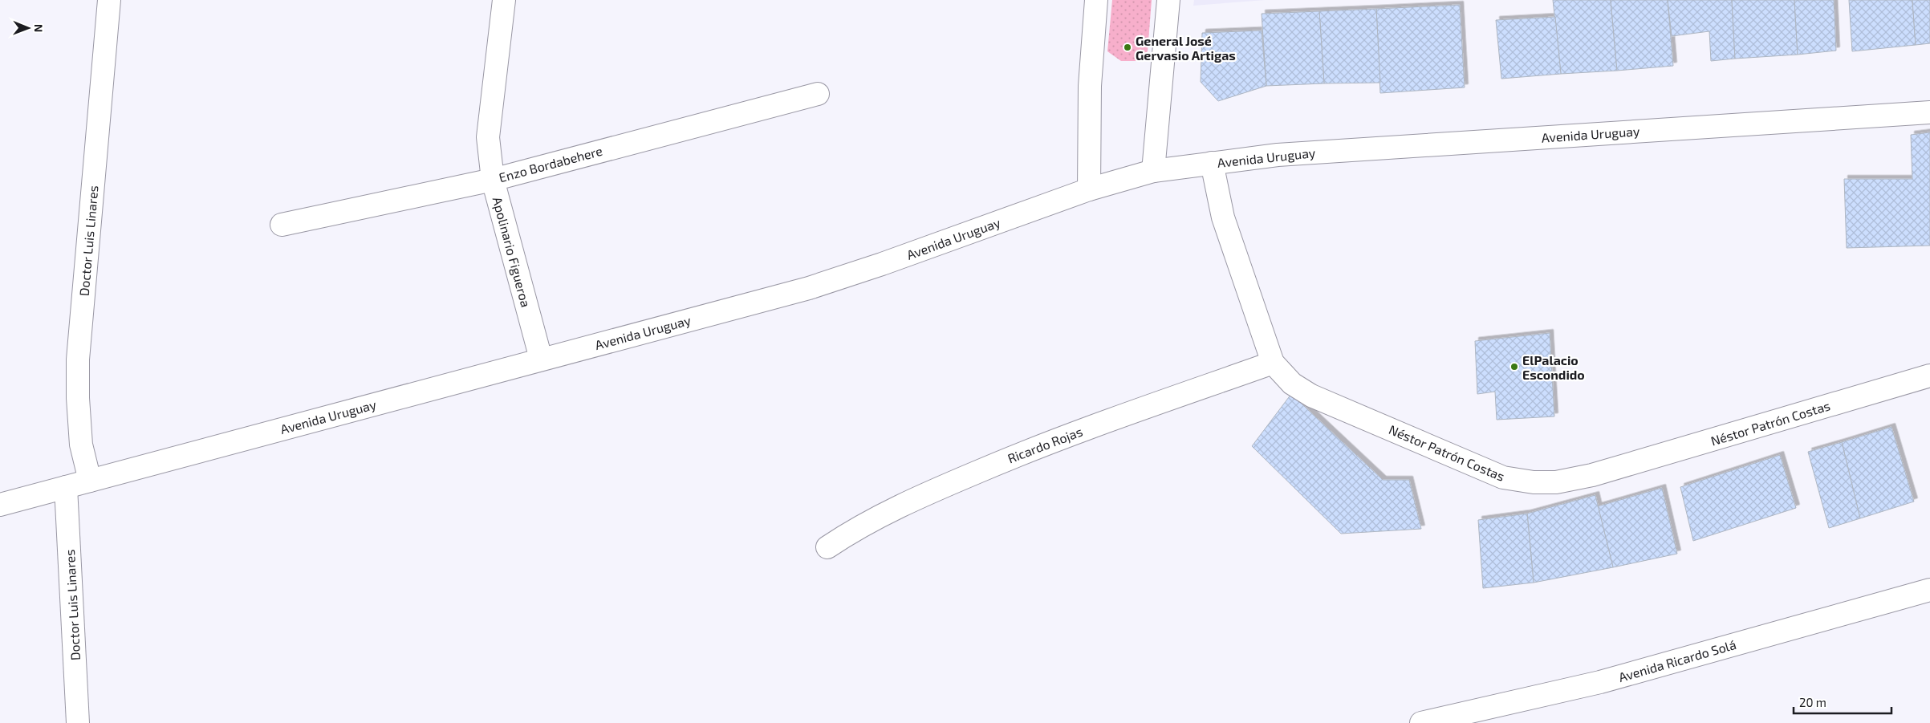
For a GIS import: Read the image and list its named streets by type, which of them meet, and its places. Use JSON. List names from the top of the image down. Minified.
{"streets":{"street":["Avenida Uruguay","Enzo Bordabehere","Doctor Luis Linares","Apolinario Figueroa","Néstor Patrón Costas","Ricardo Rojas","Avenida Ricardo Solá"]},"crossings":[["Avenida Uruguay","Doctor Luis Linares"],["Avenida Uruguay","Apolinario Figueroa"],["Avenida Uruguay","Néstor Patrón Costas"],["Enzo Bordabehere","Apolinario Figueroa"],["Néstor Patrón Costas","Ricardo Rojas"]],"places":["General José Gervasio Artigas","ElPalacio Escondido"],"scale_bar":"20 m","north":"right"}
